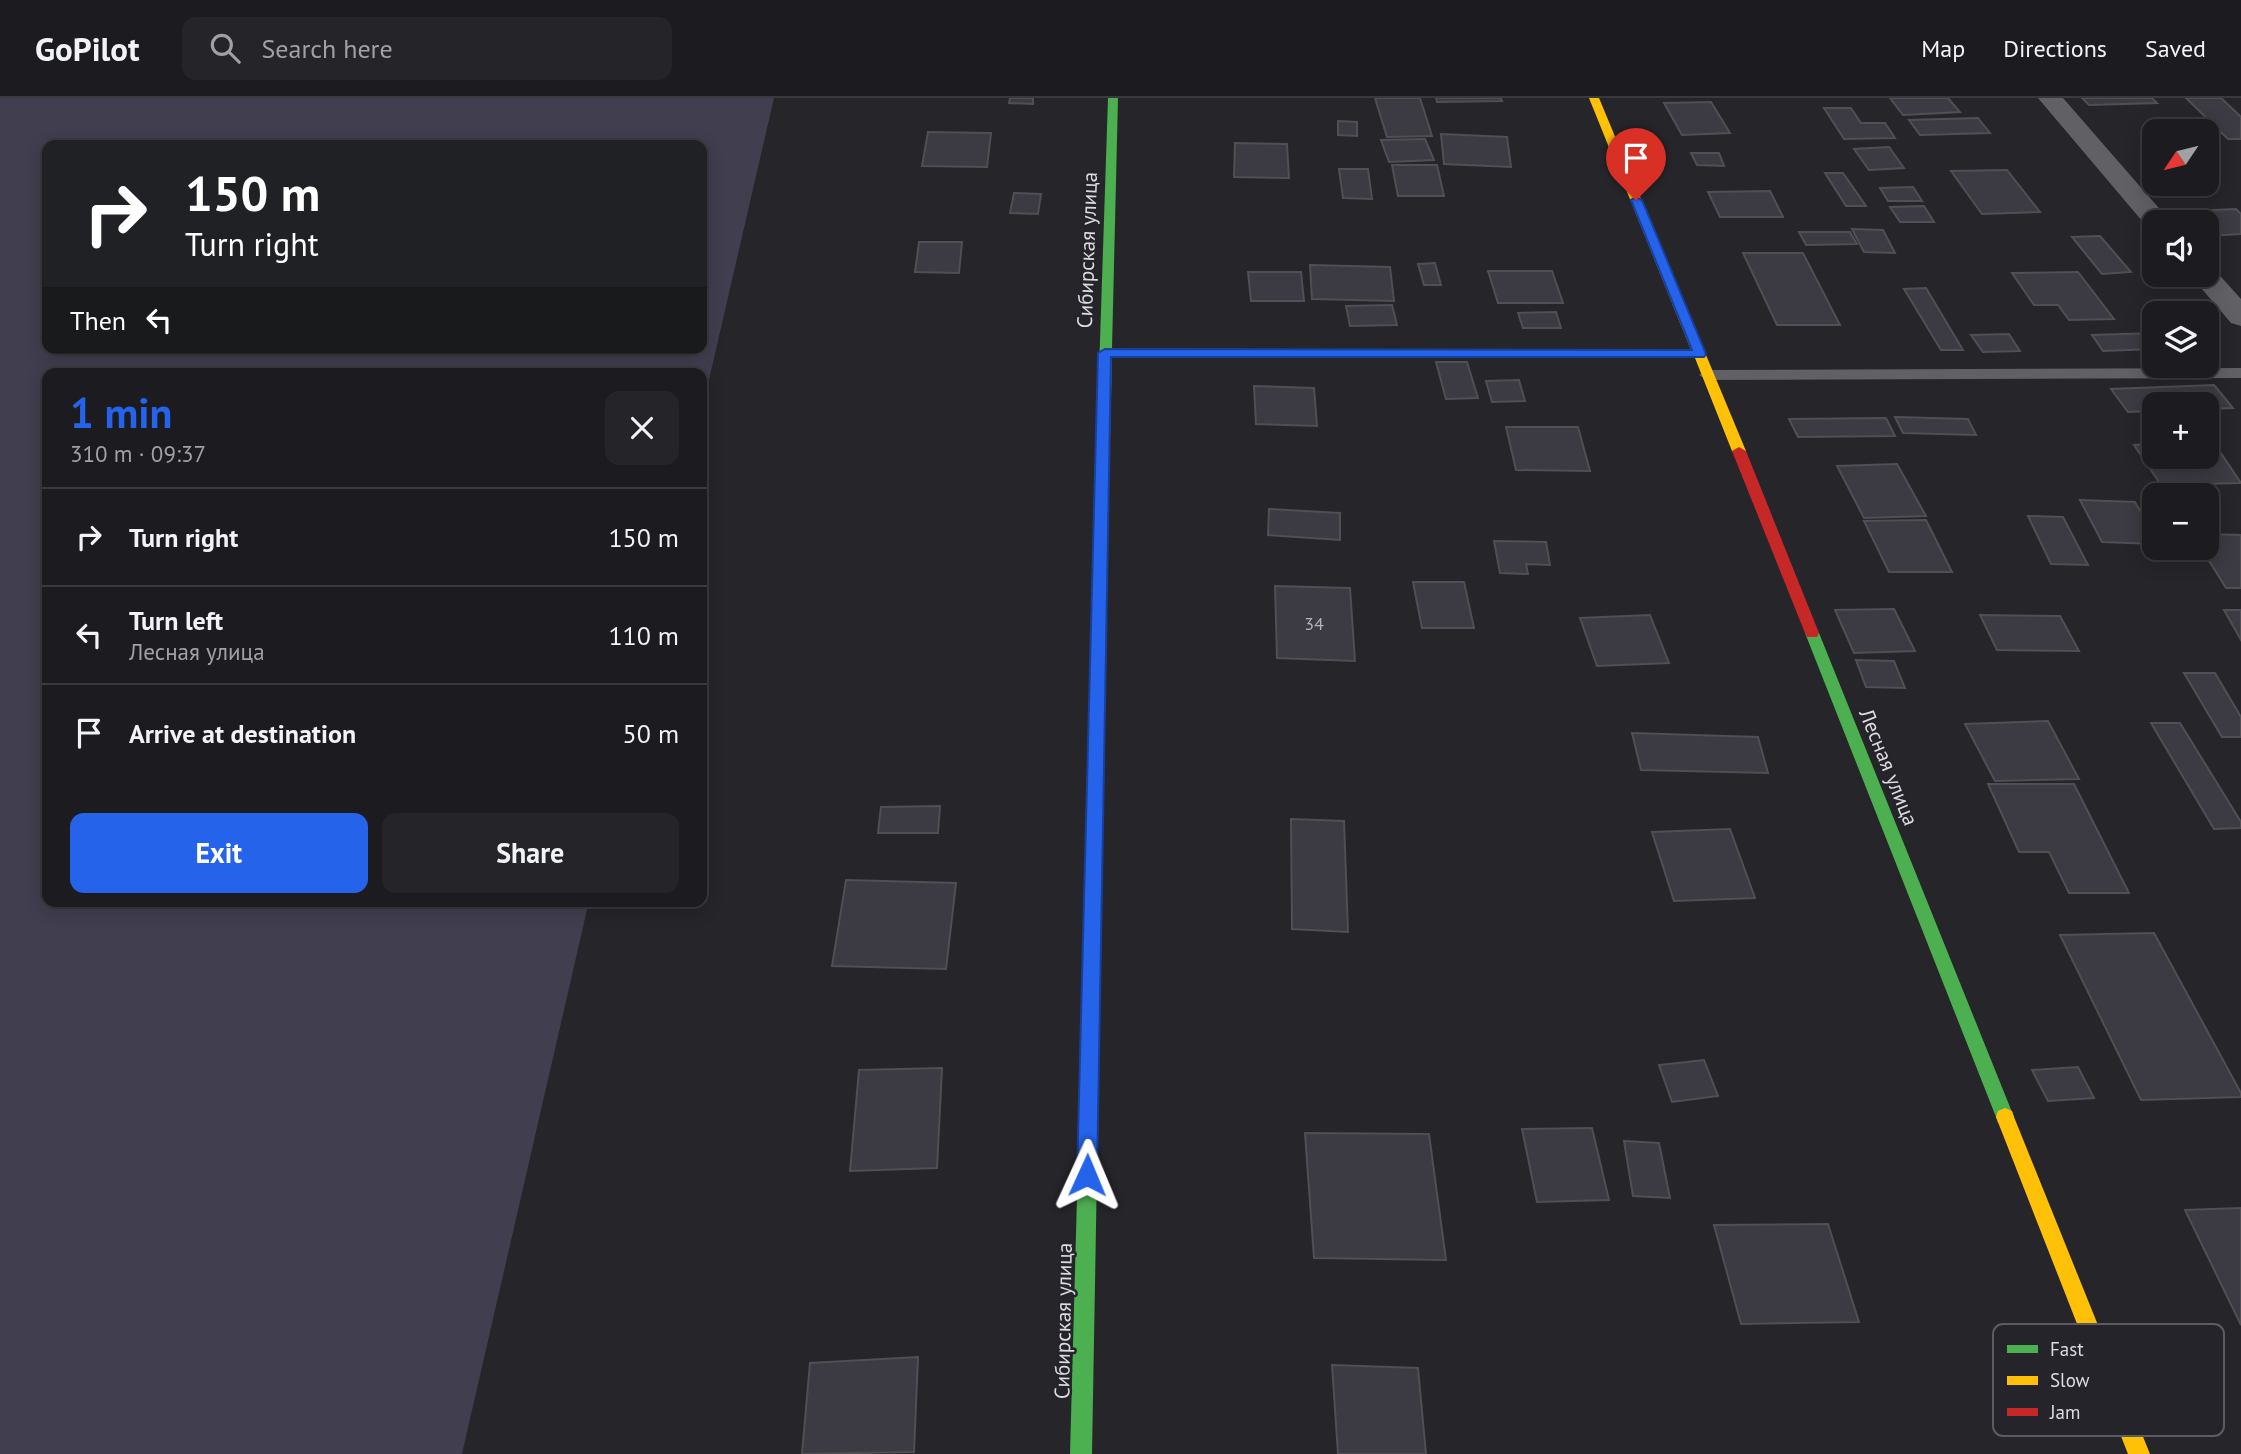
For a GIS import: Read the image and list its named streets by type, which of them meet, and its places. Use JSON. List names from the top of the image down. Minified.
{"streets":{"street":["Сибирская улица","Лесная улица"]},"house_numbers":["34"],"legend":["Fast","Slow","Jam"],"north":"bottom left","page":{"header":"GoPilot","search":"Search here","nav":["Map","Directions","Saved"],"map_buttons":["+","−"],"turn":["150 m","Turn right"],"then":"Then","heading":["1 min","310 m · 09:37"],"list":[{"name":"Turn right","value":"150 m"},{"name":"Turn left","note":"Лесная улица","value":"110 m"},{"name":"Arrive at destination","value":"50 m"}],"buttons":["Exit","Share"]}}
